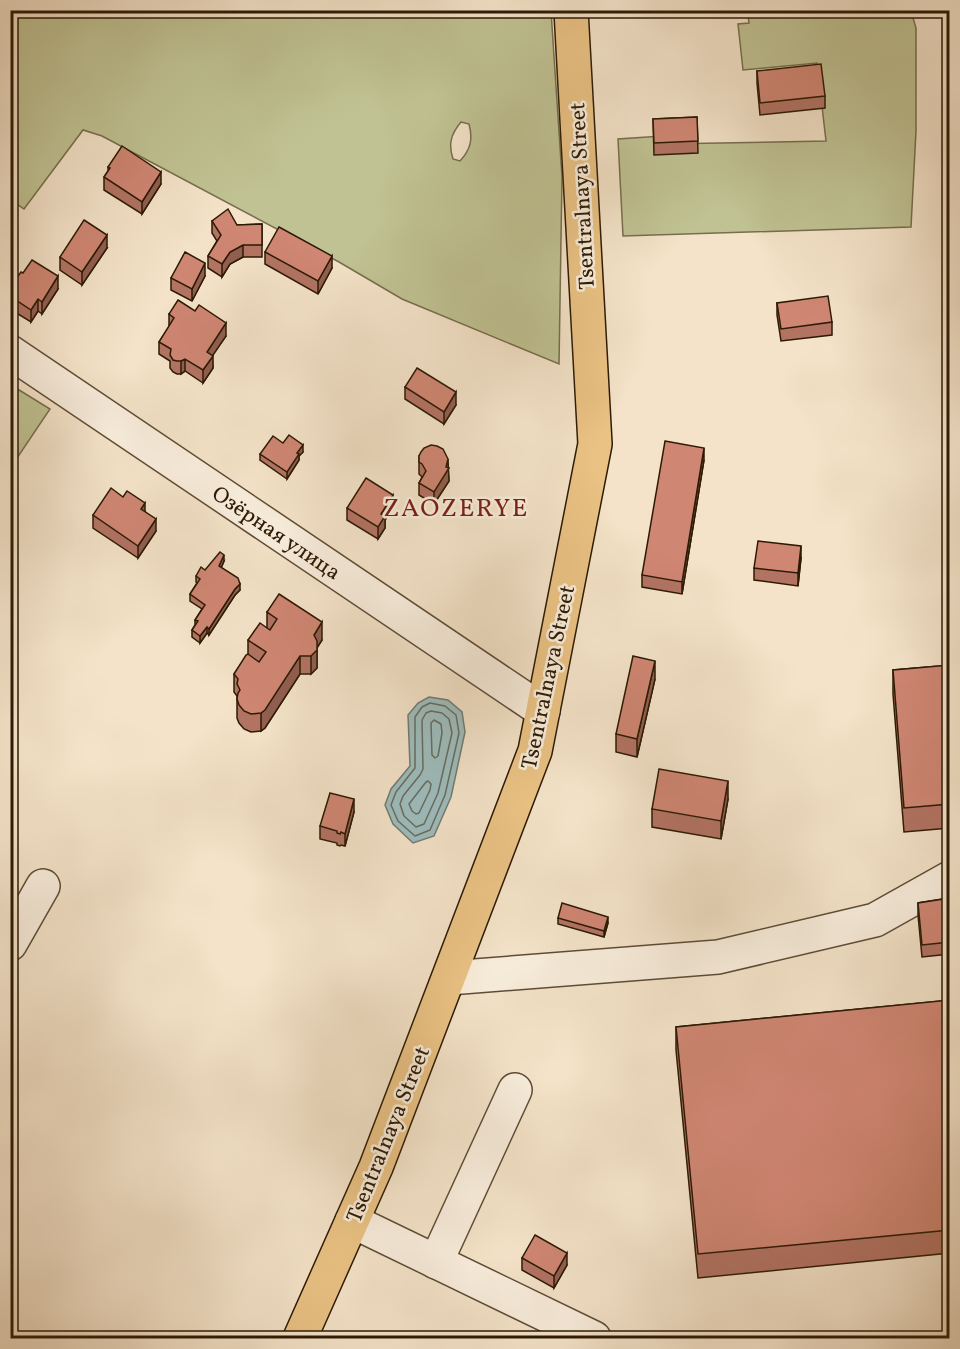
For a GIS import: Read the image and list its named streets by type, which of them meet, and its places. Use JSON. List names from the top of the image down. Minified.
{"streets":{"main road":["Tsentralnaya Street"],"street":["Озёрная улица"]},"crossings":[["Tsentralnaya Street","Озёрная улица"]],"districts":["ZAOZERYE"]}
